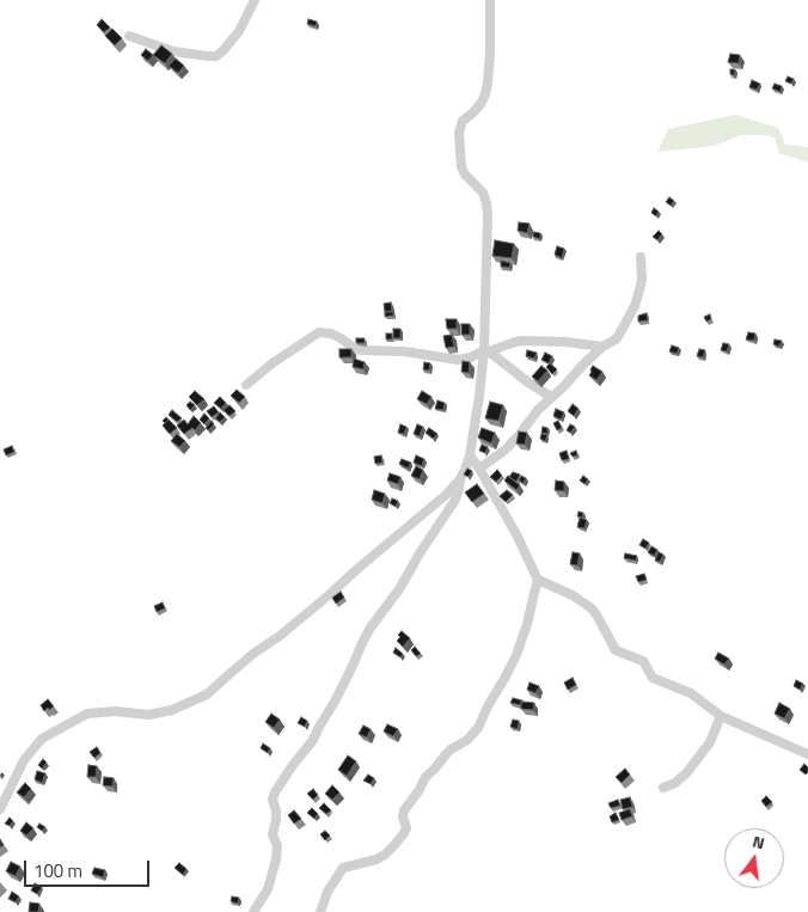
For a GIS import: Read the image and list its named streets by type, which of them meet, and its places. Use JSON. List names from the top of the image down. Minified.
{"scale_bar":"100 m","north":"top"}
